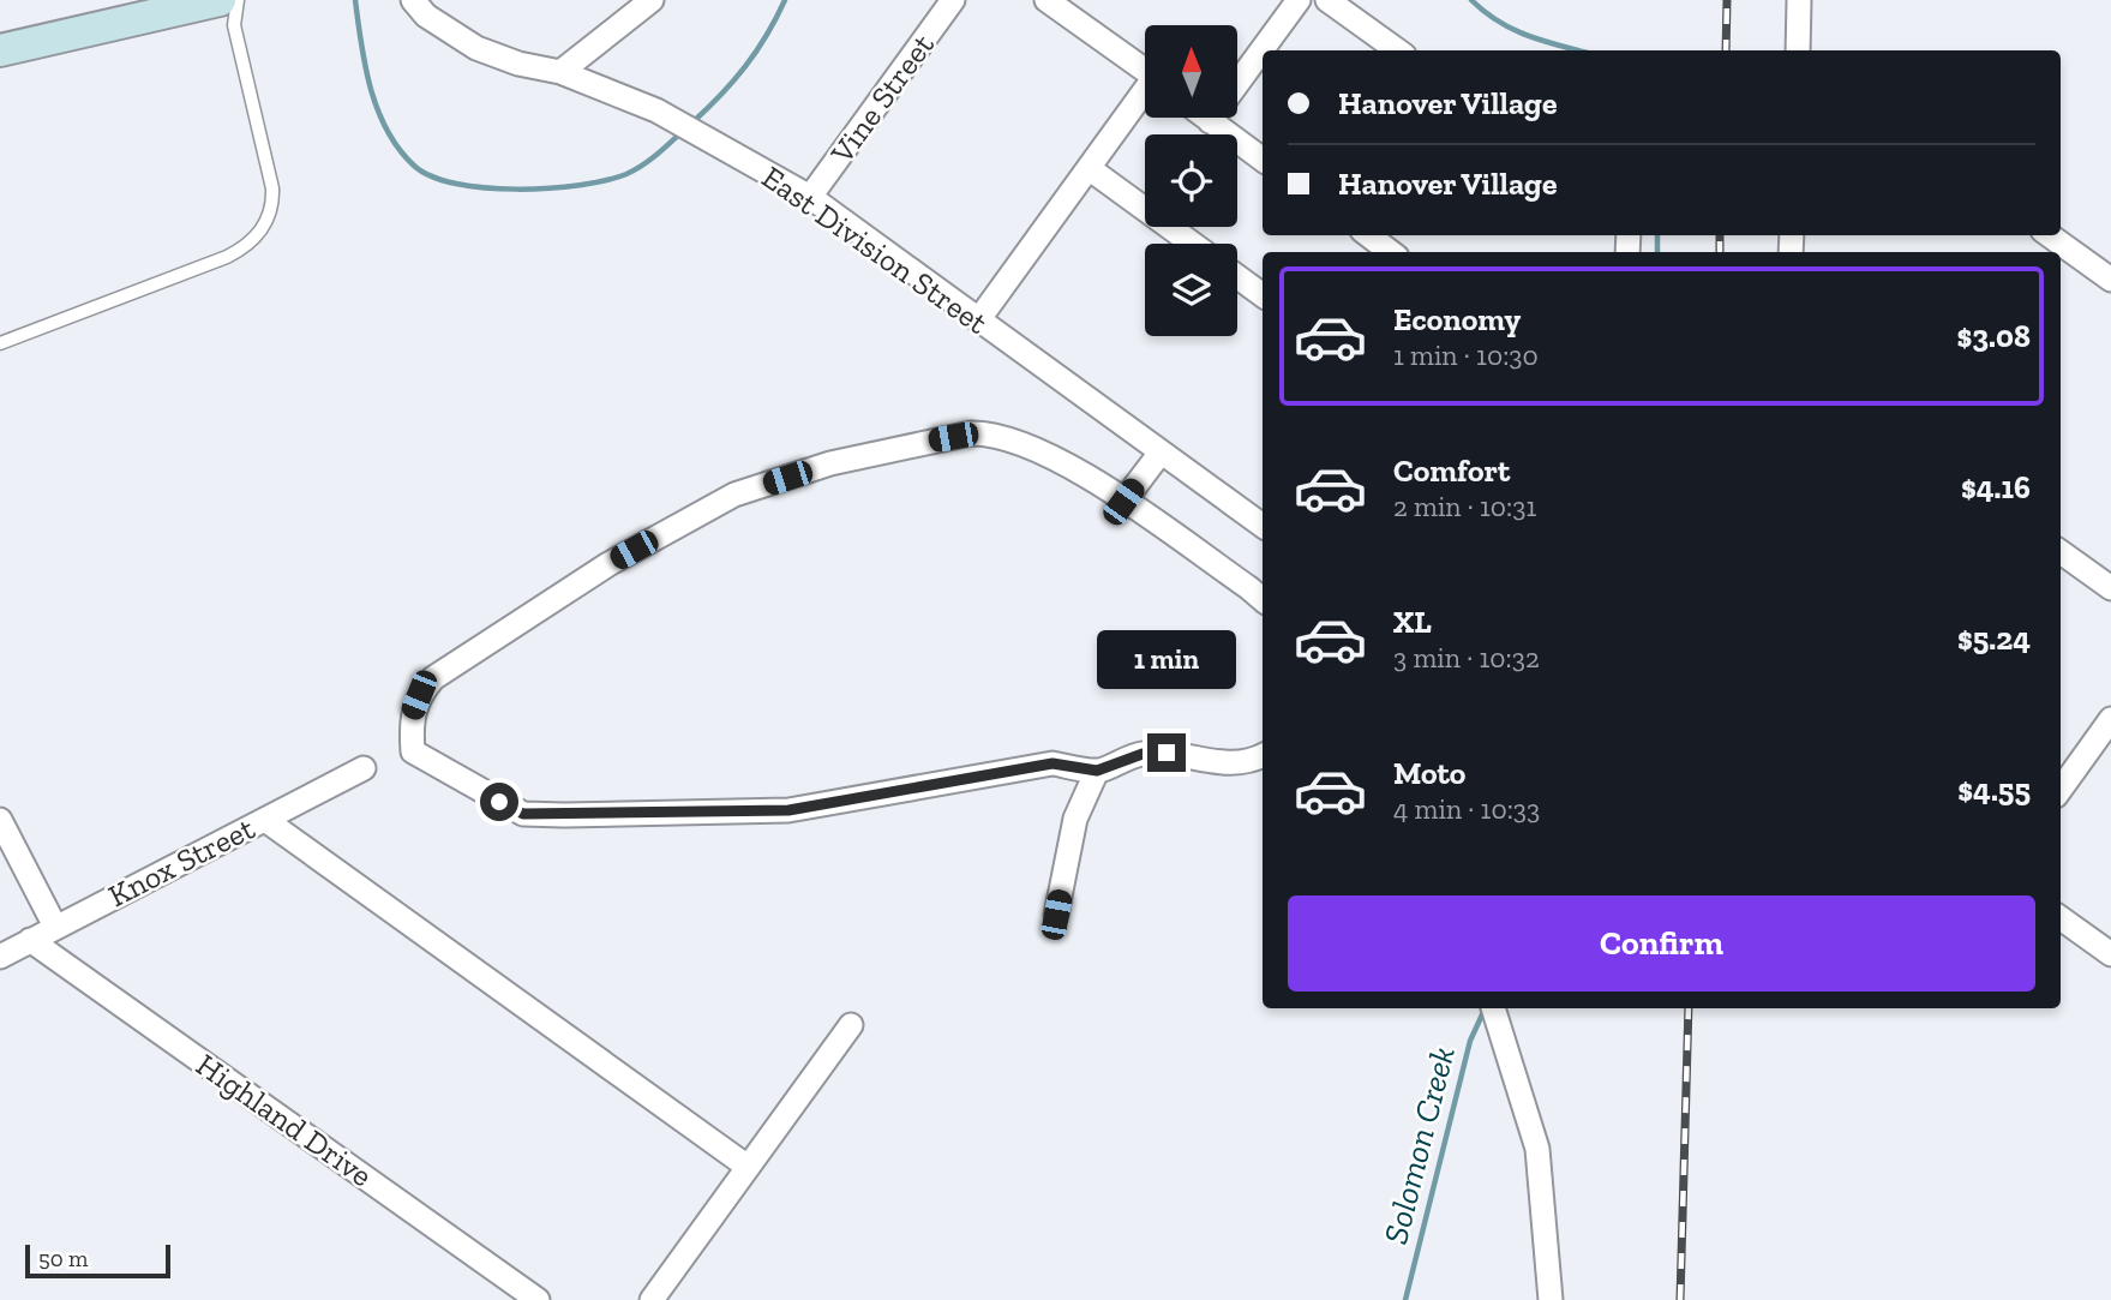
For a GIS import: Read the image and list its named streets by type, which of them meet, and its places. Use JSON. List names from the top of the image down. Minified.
{"streets":{"street":["Vine Street","East Division Street","Knox Street","Highland Drive"]},"crossings":[["Vine Street","East Division Street"],["Knox Street","Highland Drive"]],"water":["Solomon Creek"],"scale_bar":"50 m","north":"top","page":{"banner":["Hanover Village","Hanover Village"],"list":[{"name":"Economy","note":"1 min · 10:30","value":"$3.08"},{"name":"Comfort","note":"2 min · 10:31","value":"$4.16"},{"name":"XL","note":"3 min · 10:32","value":"$5.24"},{"name":"Moto","note":"4 min · 10:33","value":"$4.55"}],"bubble":"1 min","buttons":"Confirm","scale":"50 m"}}
